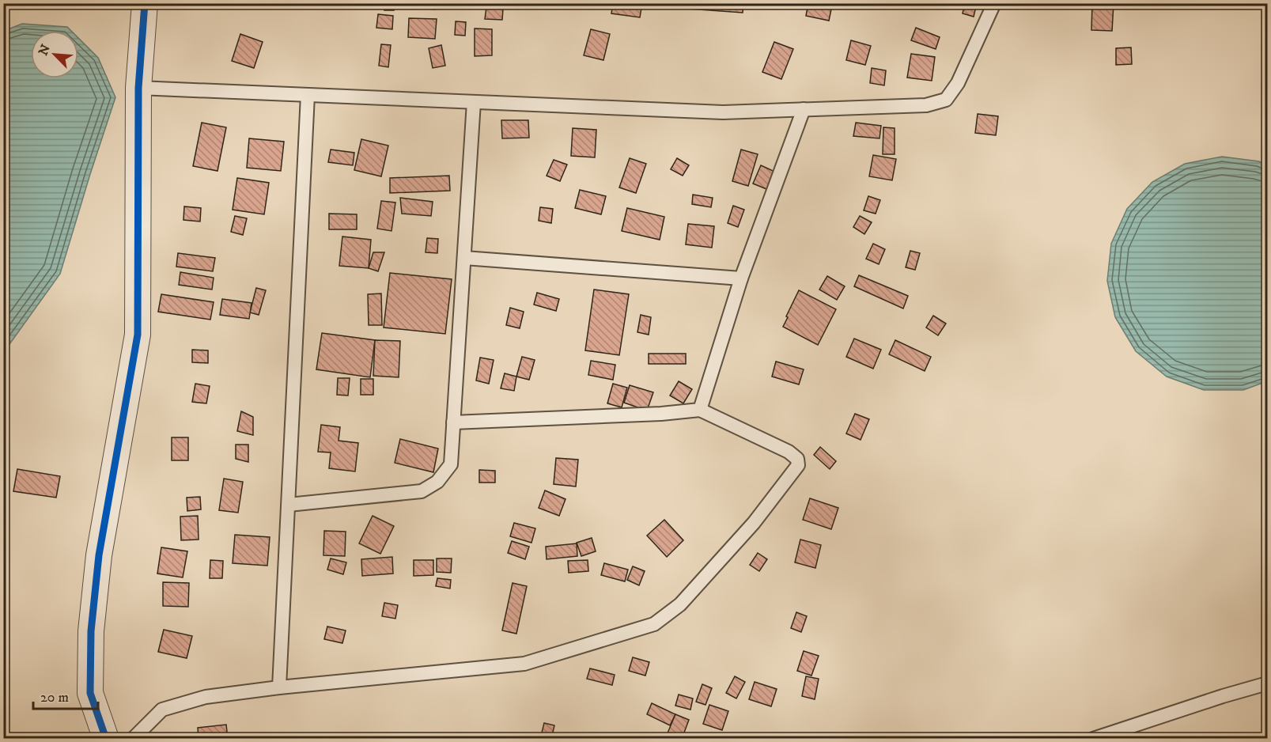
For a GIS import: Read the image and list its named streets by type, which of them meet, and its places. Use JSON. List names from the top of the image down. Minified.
{"scale_bar":"20 m","north":"top left"}
